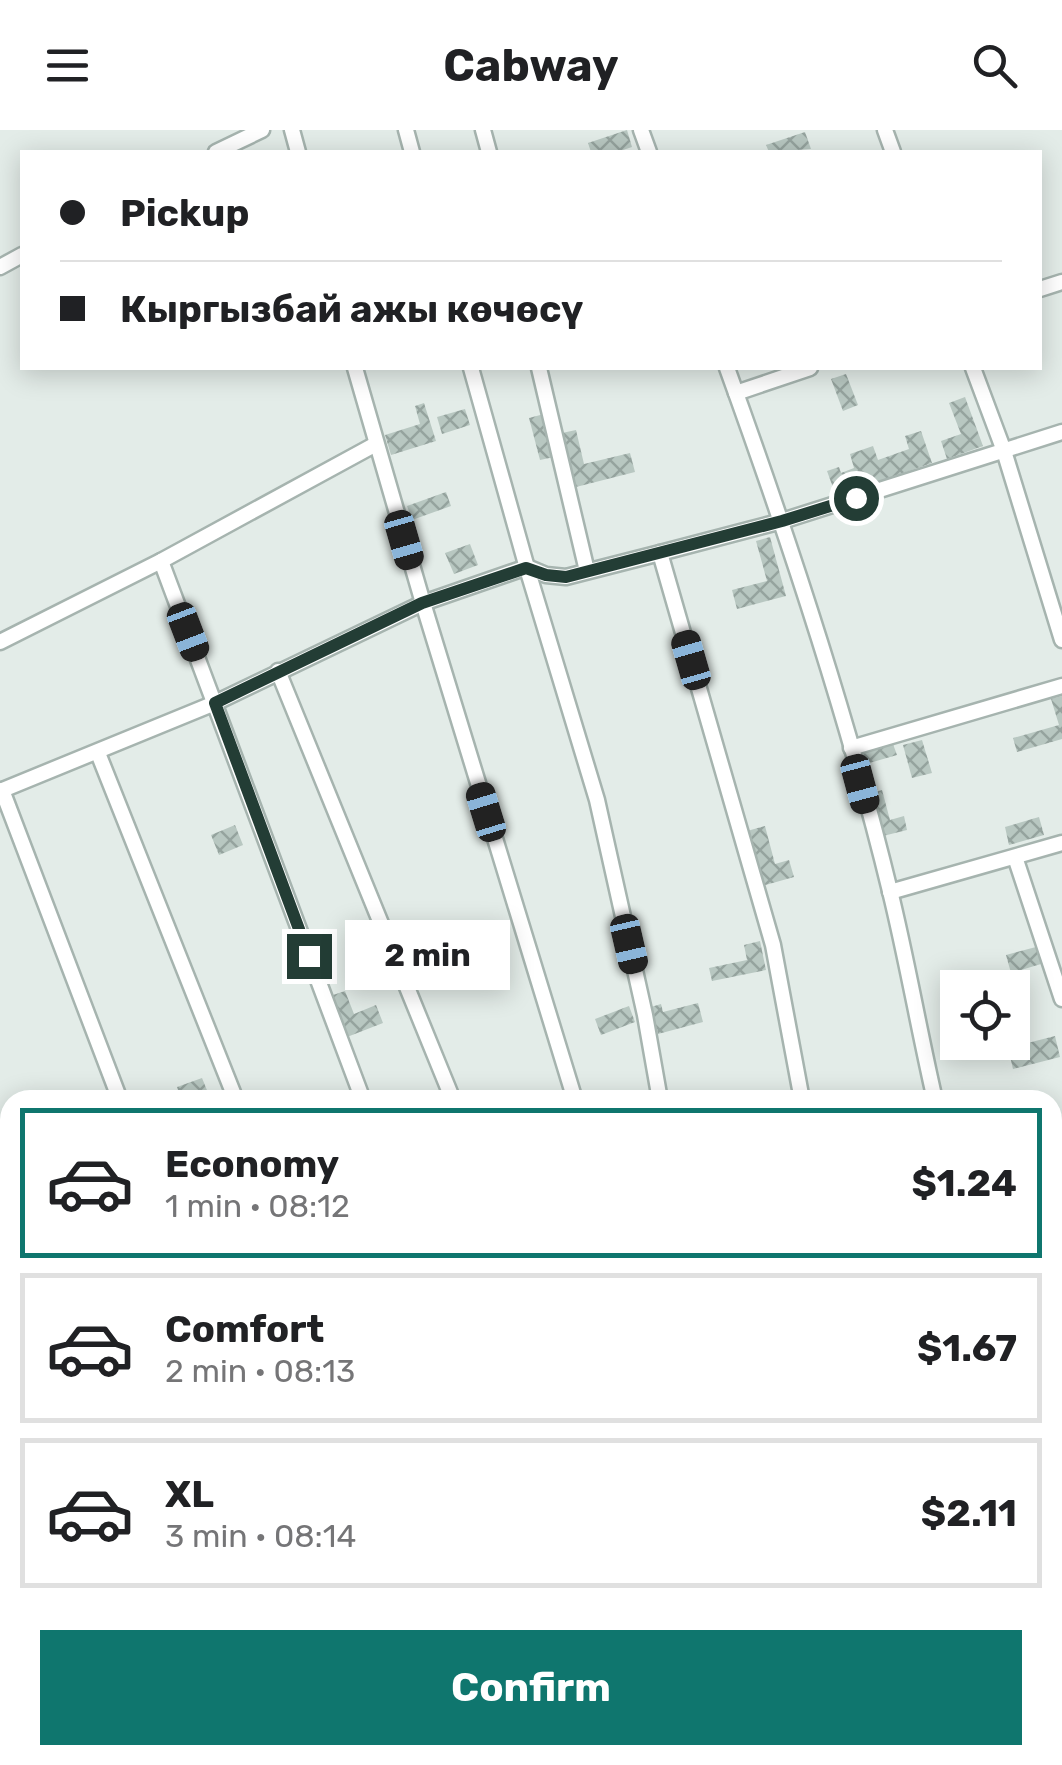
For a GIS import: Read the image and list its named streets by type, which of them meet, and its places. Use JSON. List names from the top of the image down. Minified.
{"page":{"header":"Cabway","banner":["Pickup","Кыргызбай ажы көчөсү"],"bubble":"2 min","list":[{"name":"Economy","note":"1 min · 08:12","value":"$1.24"},{"name":"Comfort","note":"2 min · 08:13","value":"$1.67"},{"name":"XL","note":"3 min · 08:14","value":"$2.11"}],"buttons":"Confirm"}}
